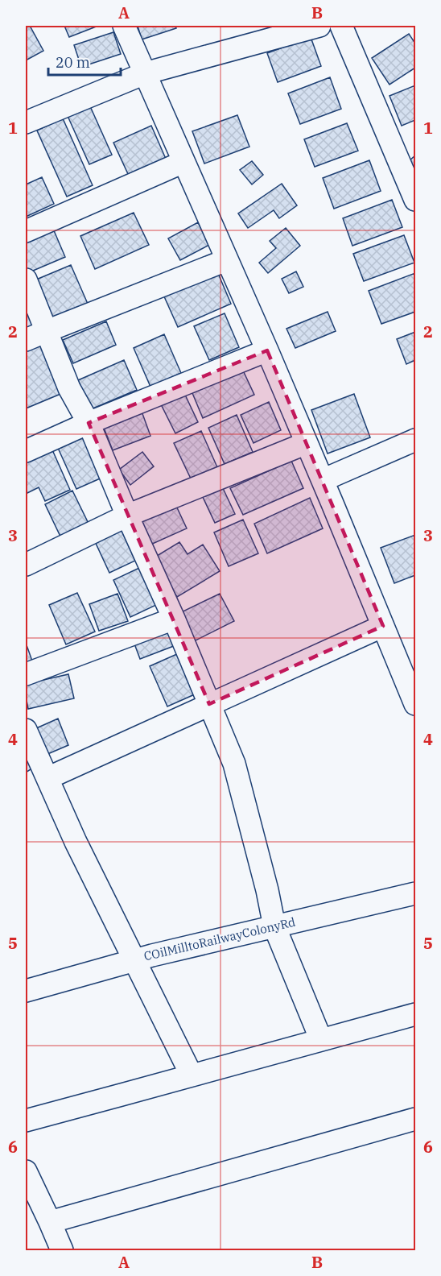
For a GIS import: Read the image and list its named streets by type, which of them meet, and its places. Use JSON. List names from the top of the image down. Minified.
{"streets":{"street":["COilMilltoRailwayColonyRd"]},"scale_bar":"20 m","grid":{"columns":["A","B"],"rows":["1","2","3","4","5","6"]}}
